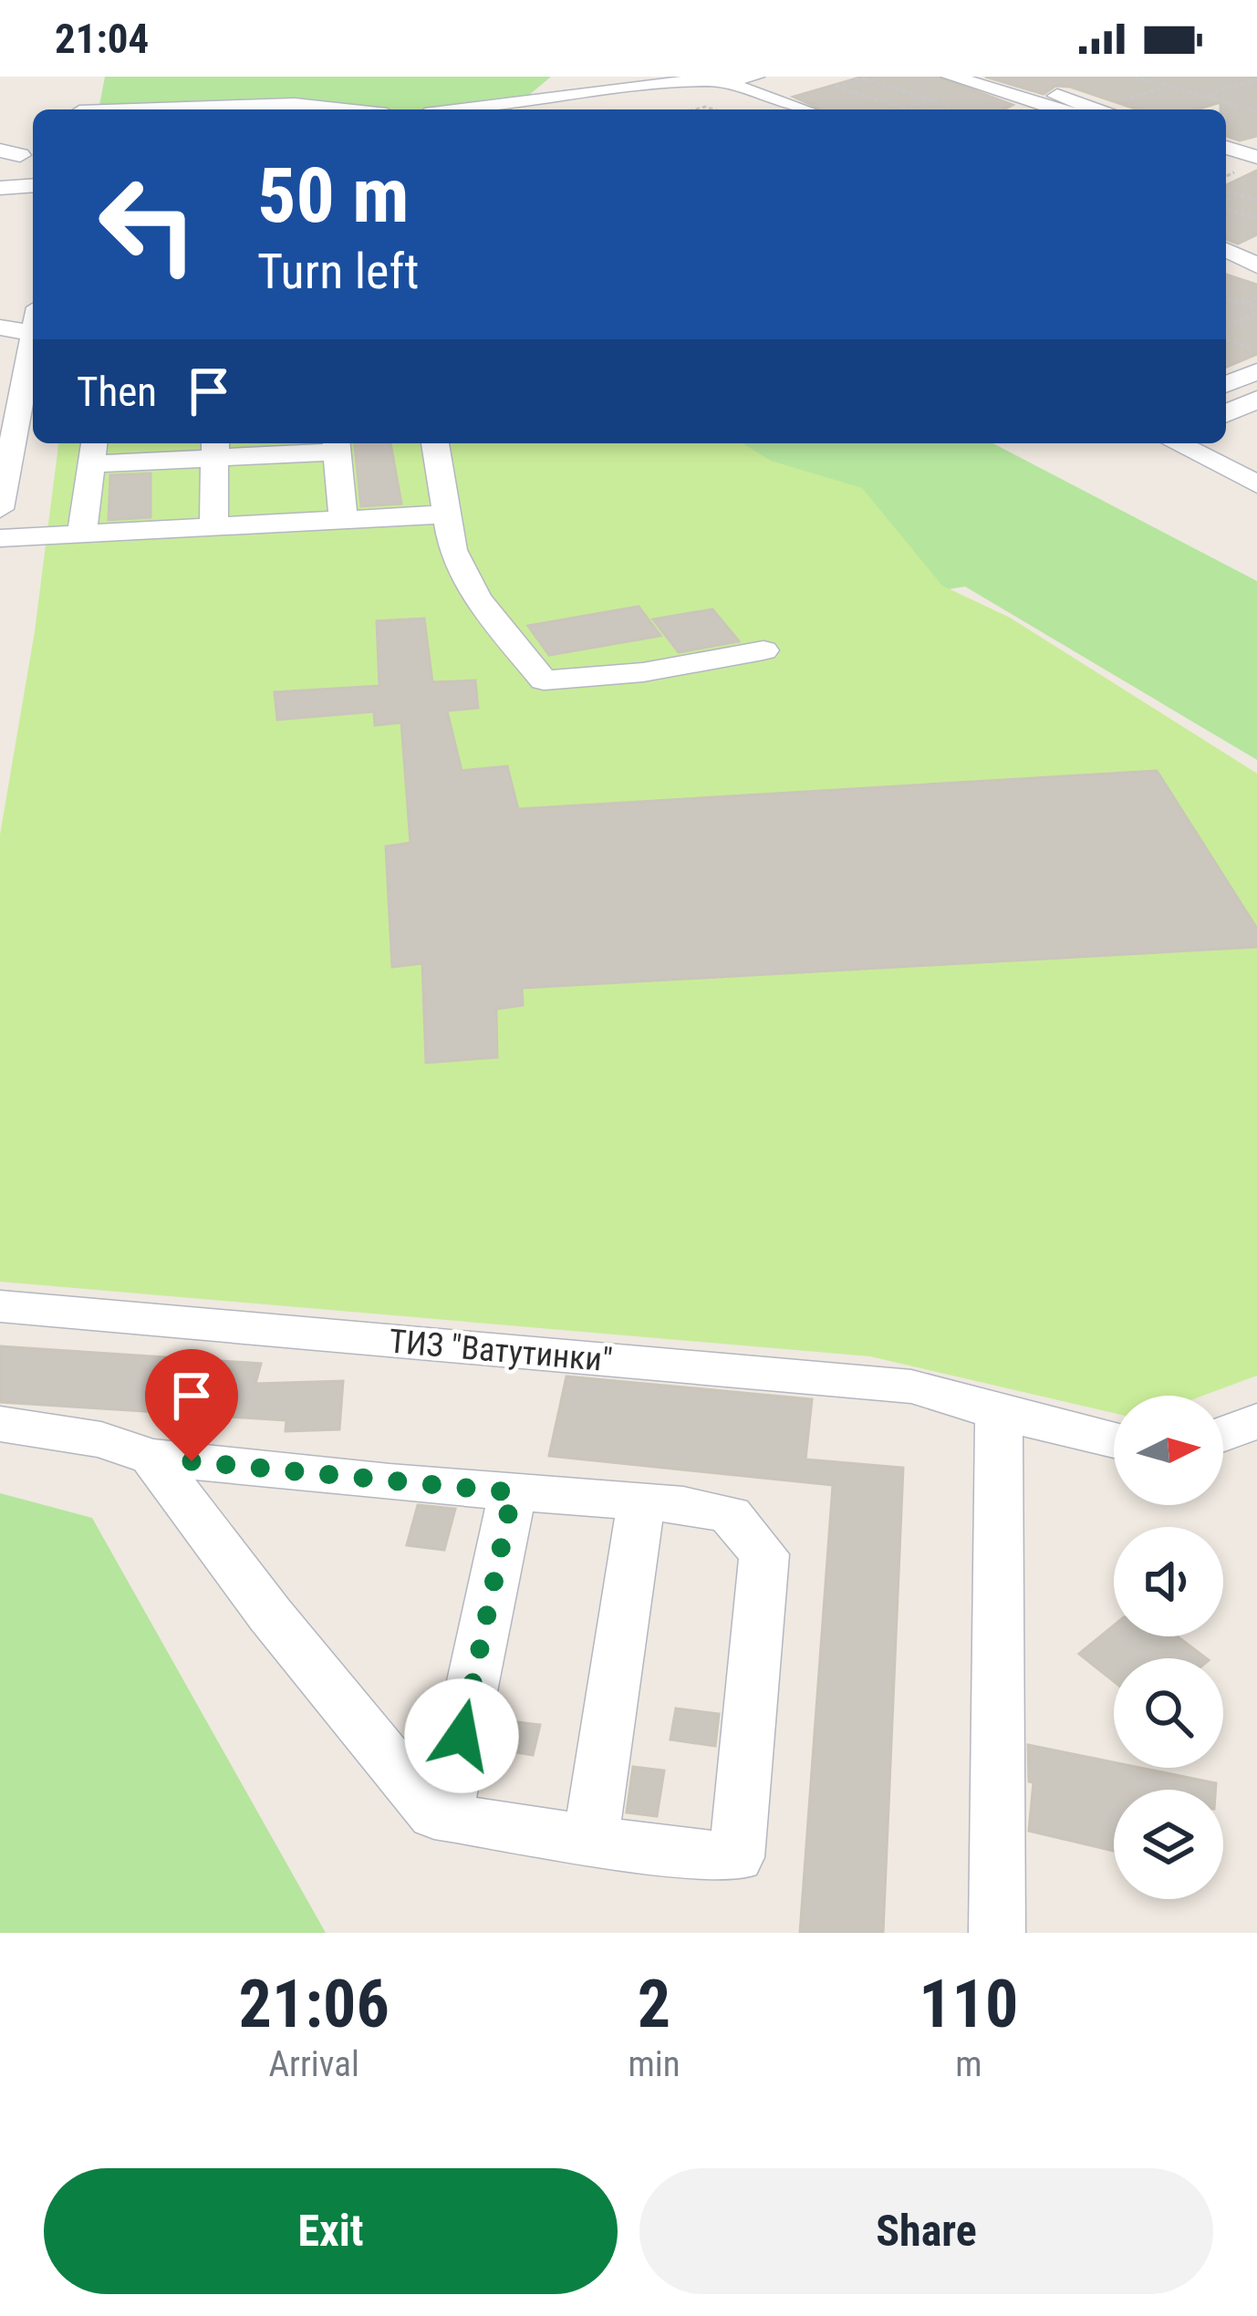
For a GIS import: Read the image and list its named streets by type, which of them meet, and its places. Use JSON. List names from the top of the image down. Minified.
{"streets":{"street":["ТИЗ \"Ватутинки\""]},"north":"right","page":{"status":"21:04","turn":["50 m","Turn left"],"then":"Then","eta":["21:06","Arrival","2","min","110","m"],"buttons":["Exit","Share"]}}
